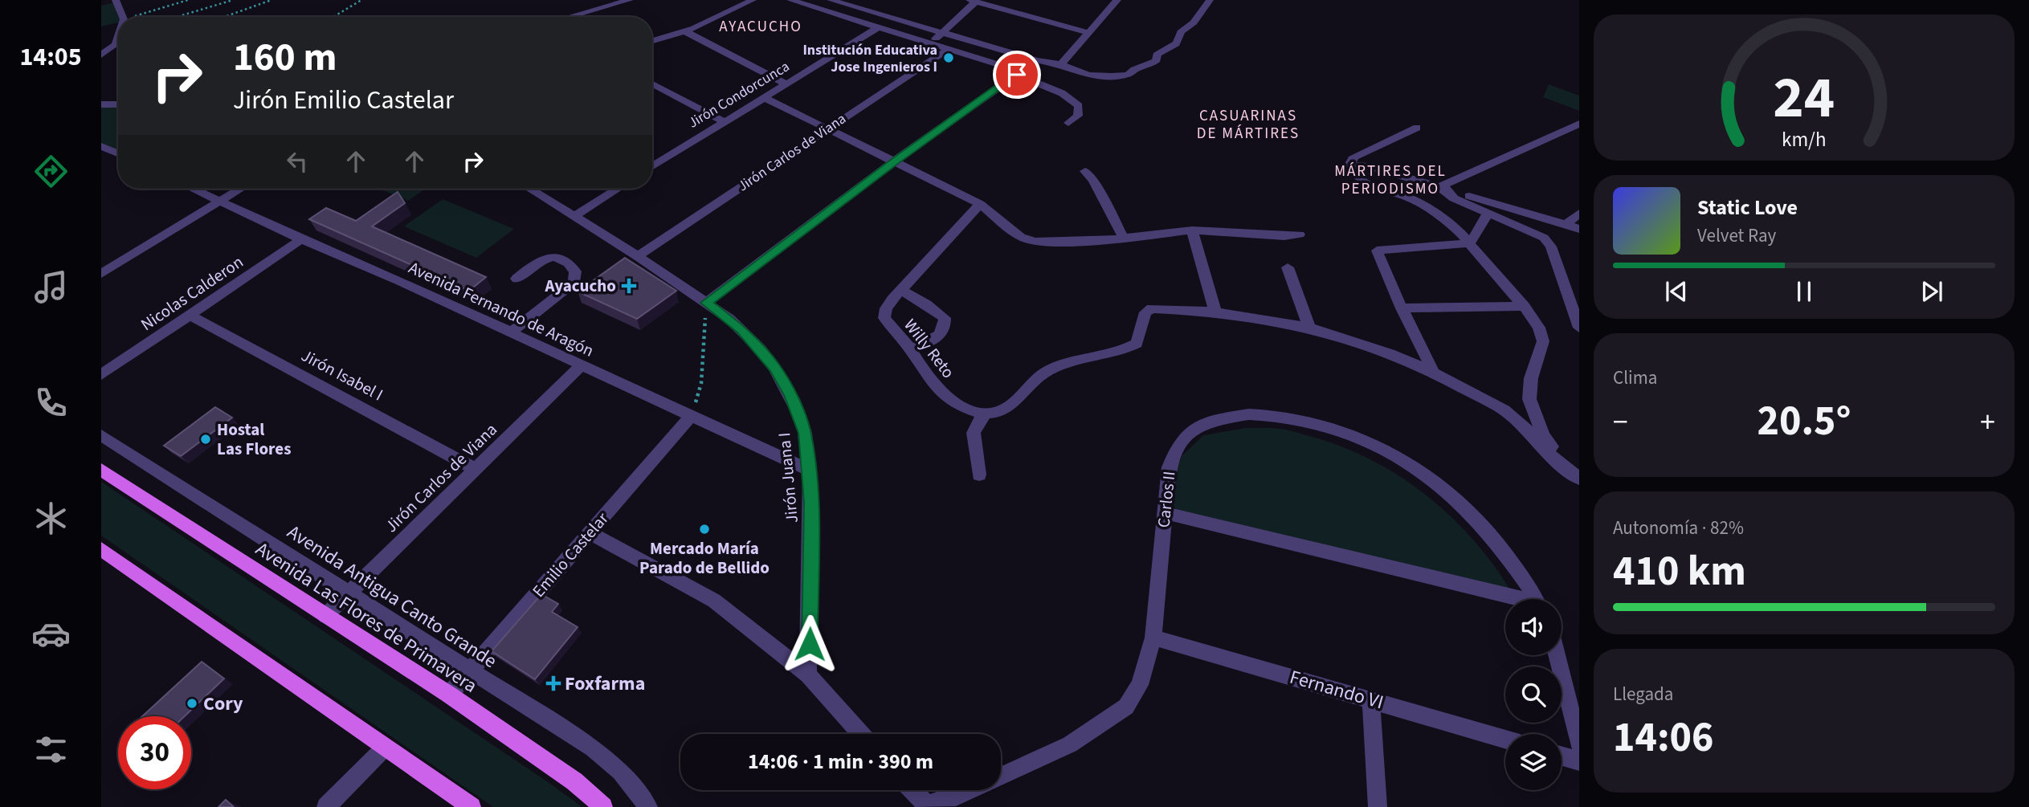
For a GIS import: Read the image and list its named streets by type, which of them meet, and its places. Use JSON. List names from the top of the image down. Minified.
{"streets":{"main road":["Avenida Las Flores de Primavera"],"street":["Jirón Condorcunca","Jirón Carlos de Viana","Nicolas Calderon","Avenida Fernando de Aragón","Willy Reto","Jirón Isabel I","Jirón Juana I","Carlos II","Emilio Castelar","Avenida Antigua Canto Grande","Fernando VI"]},"crossings":[["Jirón Carlos de Viana","Avenida Fernando de Aragón"],["Jirón Carlos de Viana","Jirón Isabel I"],["Jirón Carlos de Viana","Jirón Juana I"],["Jirón Carlos de Viana","Avenida Antigua Canto Grande"],["Jirón Carlos de Viana","Avenida Las Flores de Primavera"],["Nicolas Calderon","Avenida Fernando de Aragón"],["Nicolas Calderon","Jirón Isabel I"],["Avenida Fernando de Aragón","Jirón Juana I"],["Avenida Fernando de Aragón","Emilio Castelar"],["Carlos II","Fernando VI"],["Emilio Castelar","Avenida Antigua Canto Grande"],["Emilio Castelar","Avenida Las Flores de Primavera"]],"districts":["AYACUCHO","CASUARINAS DE MÁRTIRES","MÁRTIRES DEL PERIODISMO"],"places":{"other":["Institución Educativa Jose Ingenieros I","Hostal Las Flores","Mercado María Parado de Bellido","Cory"],"health":["Ayacucho","Foxfarma"]},"page":{"tabs":"14:05","turn":["160 m","Jirón Emilio Castelar"],"song":["Static Love","Velvet Ray"],"tile":["Clima",["Autonomía · 82%","410 km"],["Llegada","14:06"]],"heat":["−","20.5°","+"],"limit":"30","trip":"14:06 · 1 min · 390 m","gauge":["24","km/h"]}}
